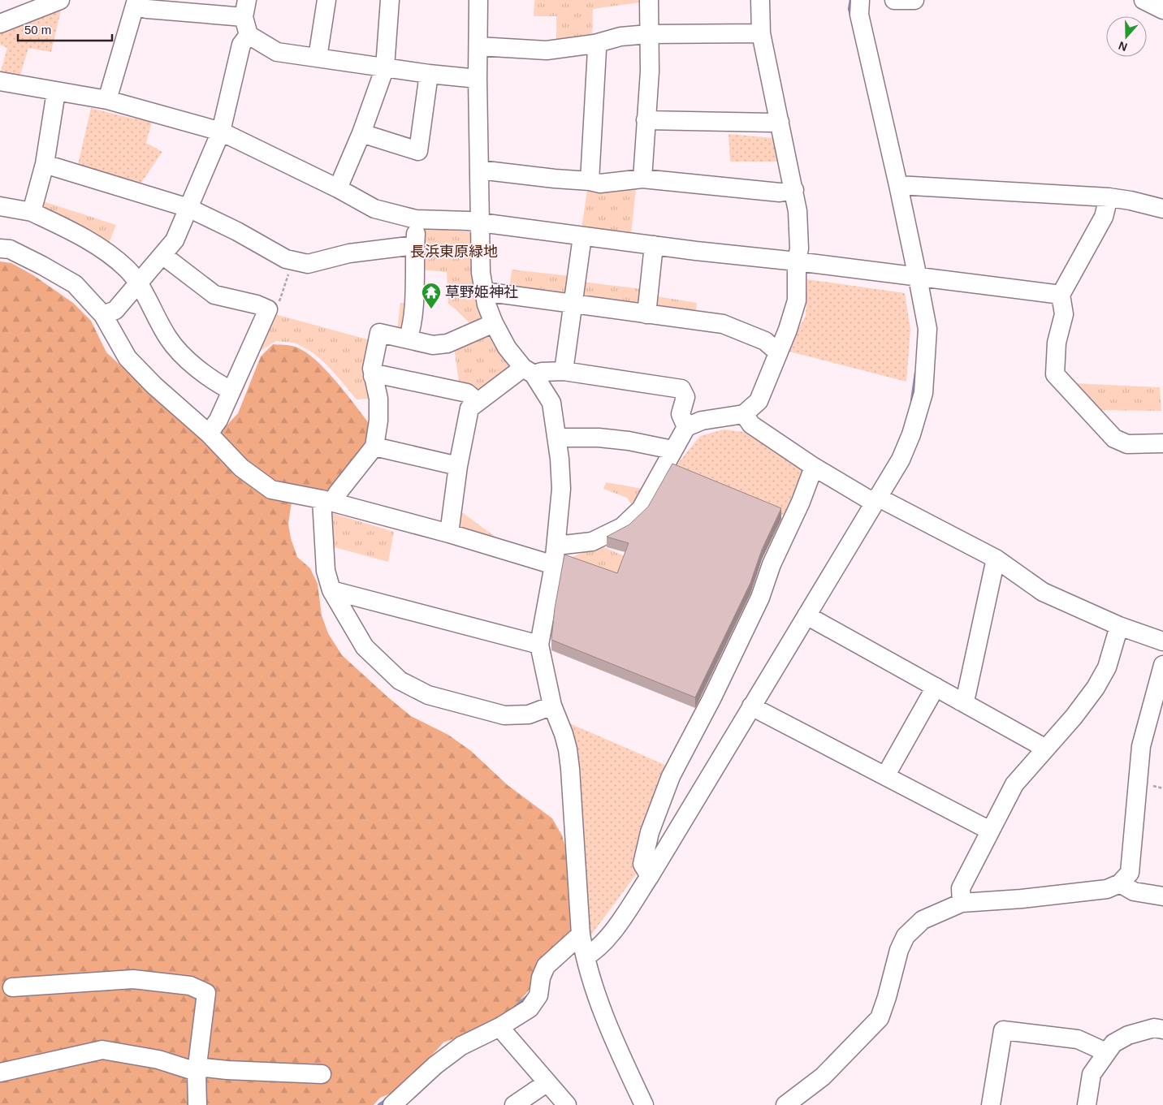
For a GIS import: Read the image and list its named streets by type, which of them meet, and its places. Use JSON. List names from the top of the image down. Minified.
{"parks":["長浜東原緑地"],"places":{"temple":["草野姫神社"]},"scale_bar":"50 m","north":"bottom"}
